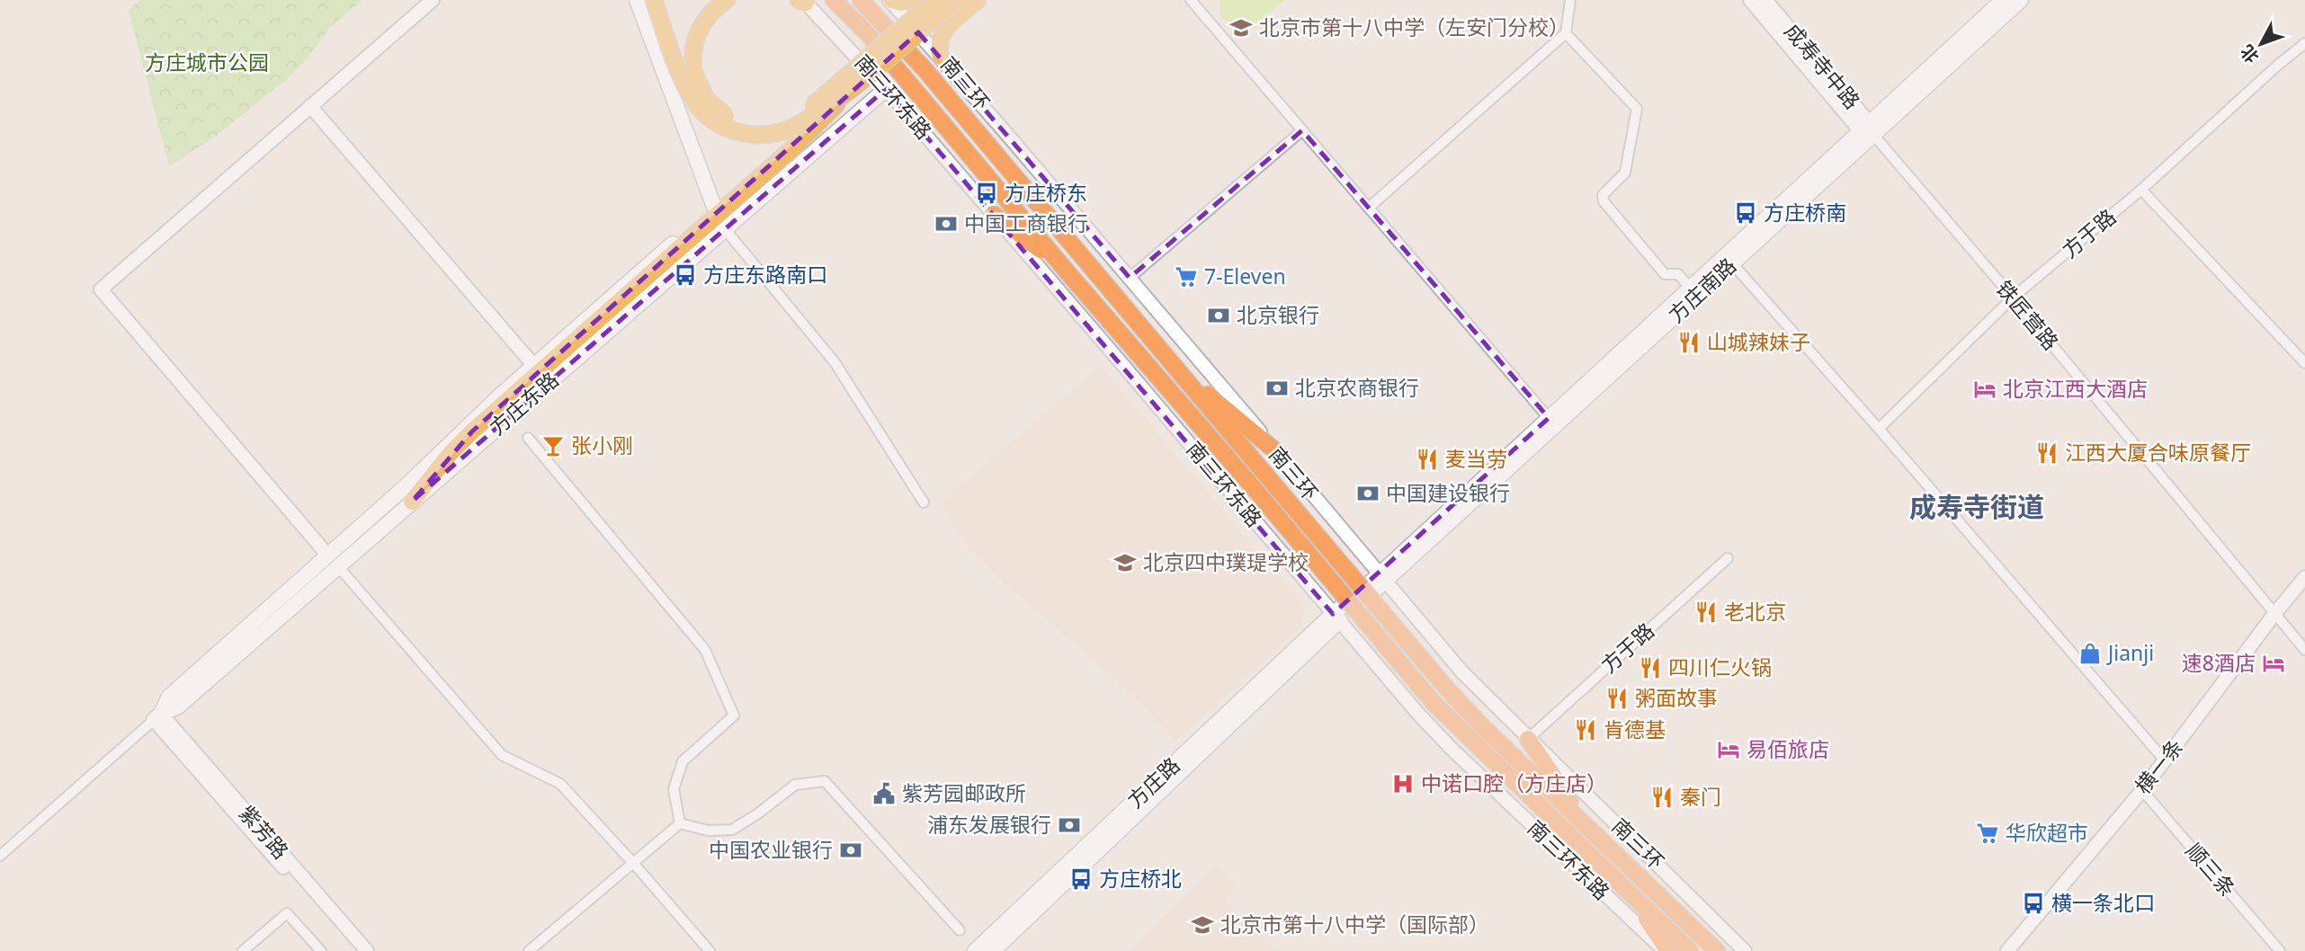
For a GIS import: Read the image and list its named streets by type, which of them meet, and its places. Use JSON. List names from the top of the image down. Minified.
{"streets":{"highway":["南三环"],"main road":["方庄南路","方庄东路","方庄路"],"street":["成寿寺中路","南三环东路","方于路","铁匠营路","横一条","紫芳路","顺三条"]},"crossings":[["成寿寺中路","方庄南路"],["成寿寺中路","铁匠营路"],["南三环东路","方庄东路"],["南三环东路","方庄路"],["方于路","铁匠营路"],["方庄南路","铁匠营路"],["方庄南路","方庄路"],["铁匠营路","横一条"],["横一条","顺三条"]],"districts":["成寿寺街道"],"parks":["方庄城市公园"],"places":{"school or university":["北京市第十八中学（左安门分校）","北京四中璞瑅学校","北京市第十八中学（国际部）"],"bus stop":["方庄桥东","方庄桥南","方庄东路南口","方庄桥北","横一条北口"],"bank":["中国工商银行","北京银行","北京农商银行","中国建设银行","浦东发展银行","中国农业银行"],"supermarket":["7-Eleven","华欣超市"],"restaurant":["山城辣妹子","江西大厦合味原餐厅","麦当劳","老北京","四川仁火锅","粥面故事","肯德基","秦门"],"hotel":["北京江西大酒店","速8酒店","易佰旅店"],"bar":["张小刚"],"shop":["Jianji"],"hospital":["中诺口腔（方庄店）"],"public building":["紫芳园邮政所"]},"north":"bottom left"}
